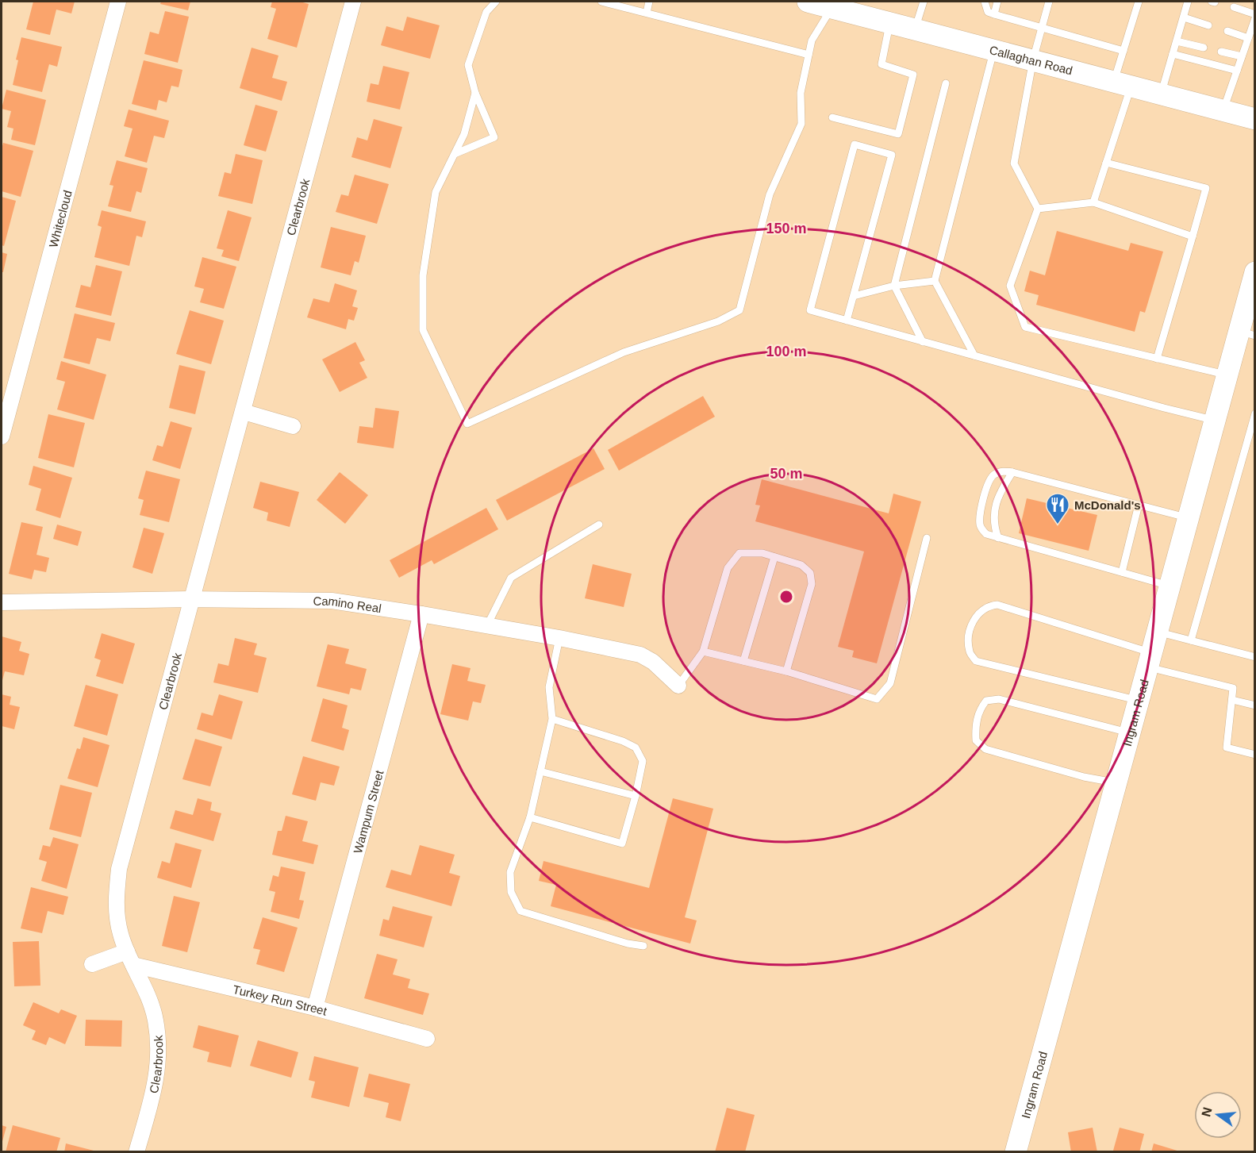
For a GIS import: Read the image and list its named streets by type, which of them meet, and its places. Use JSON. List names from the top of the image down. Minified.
{"streets":{"main road":["Callaghan Road","Ingram Road"],"street":["Clearbrook","Whitecloud","Camino Real","Wampum Street","Turkey Run Street"]},"crossings":[["Clearbrook","Camino Real"],["Clearbrook","Turkey Run Street"],["Camino Real","Wampum Street"],["Wampum Street","Turkey Run Street"]],"places":{"restaurant":["McDonald's"]},"north":"left","rings":["150 m","100 m","50 m"]}
